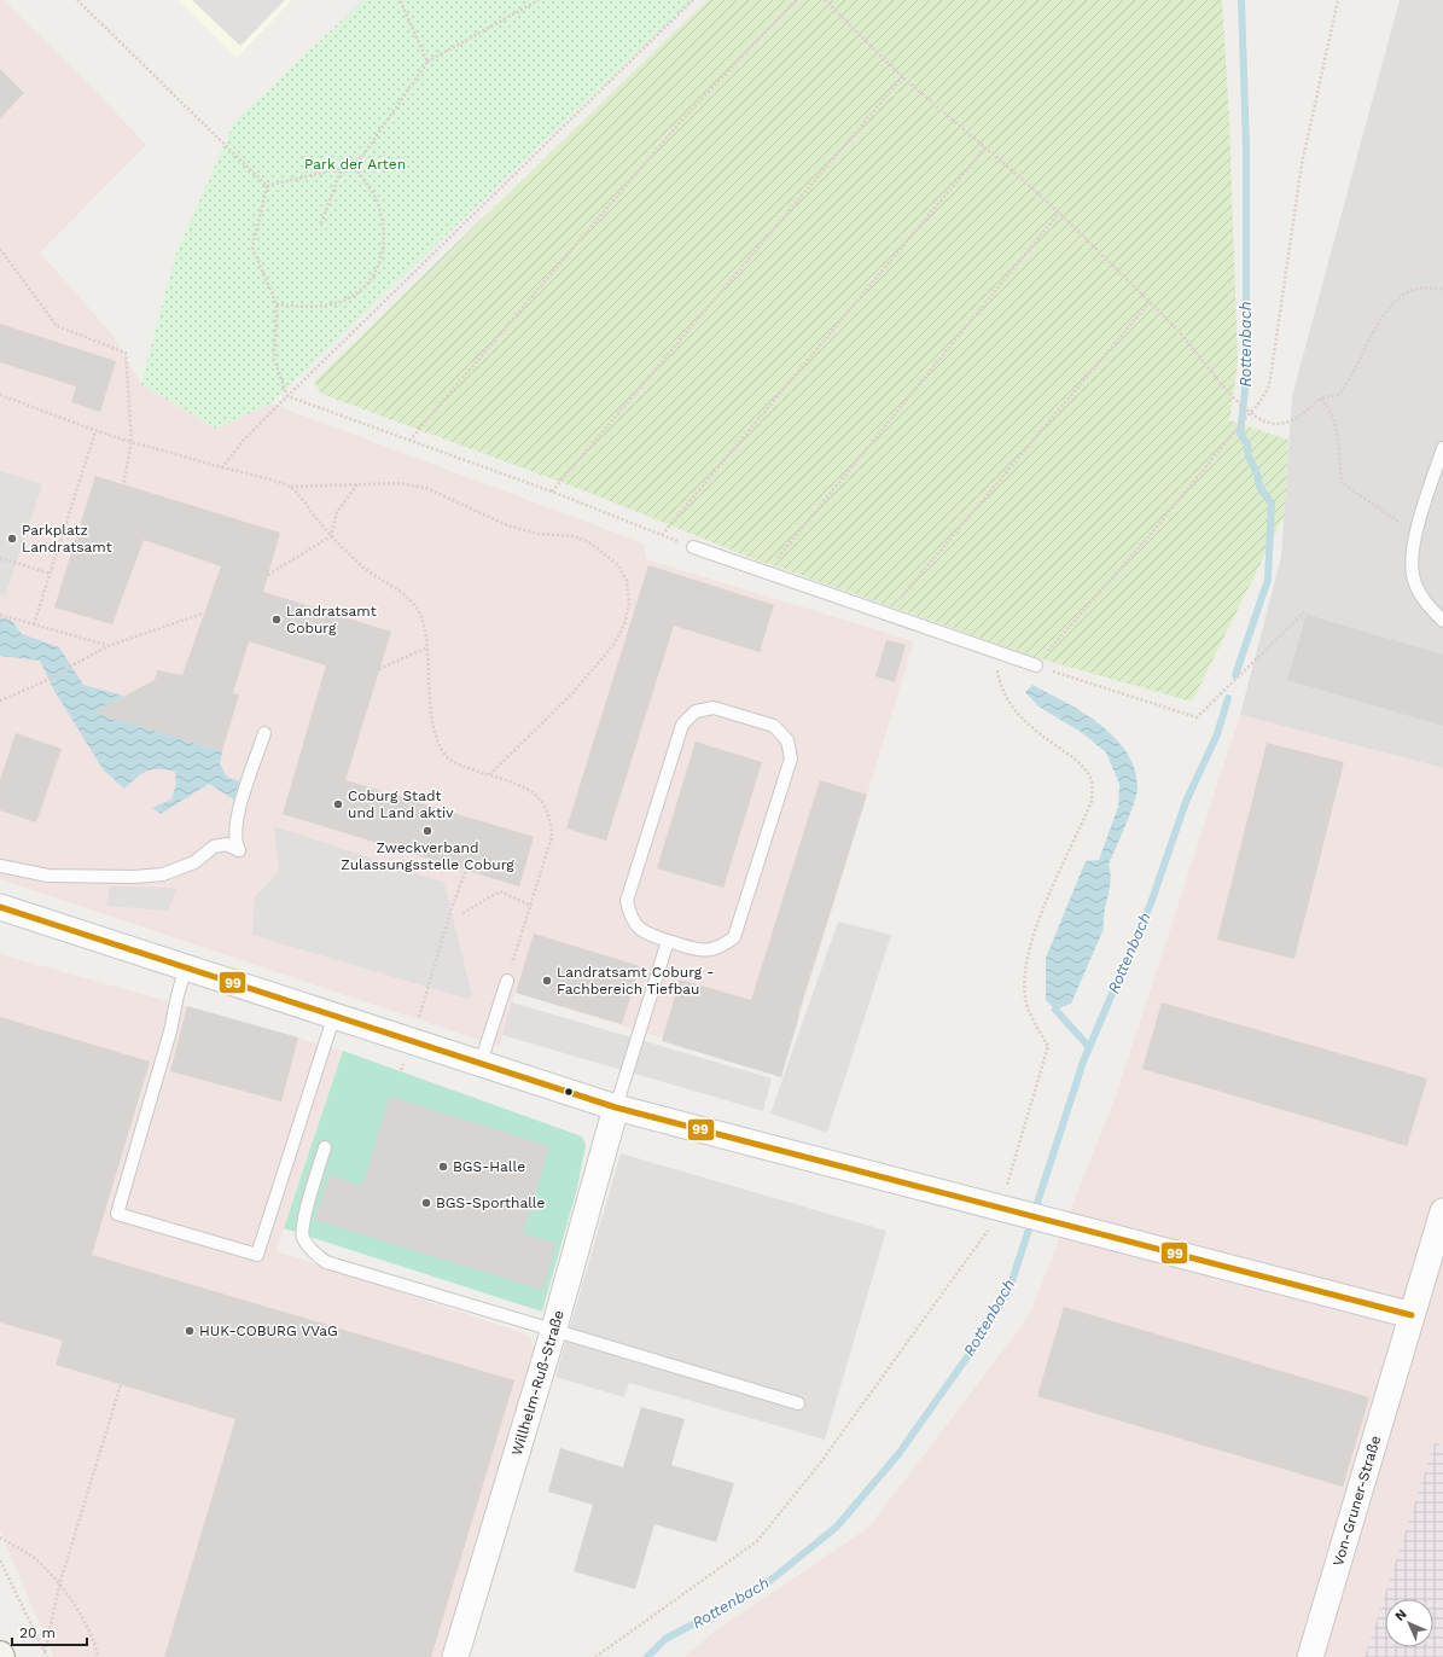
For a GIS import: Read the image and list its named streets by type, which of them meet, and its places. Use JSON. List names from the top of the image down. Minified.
{"streets":{"street":["Willhelm-Ruß-Straße","Von-Gruner-Straße"]},"water":["Rottenbach"],"parks":["Park der Arten"],"places":["Parkplatz Landratsamt","Landratsamt Coburg","Coburg Stadt und Land aktiv","Zweckverband Zulassungsstelle Coburg","Landratsamt Coburg - Fachbereich Tiefbau","BGS-Halle","BGS-Sporthalle","HUK-COBURG VVaG"],"lines":["transit line 99"],"scale_bar":"20 m","north":"top left"}
